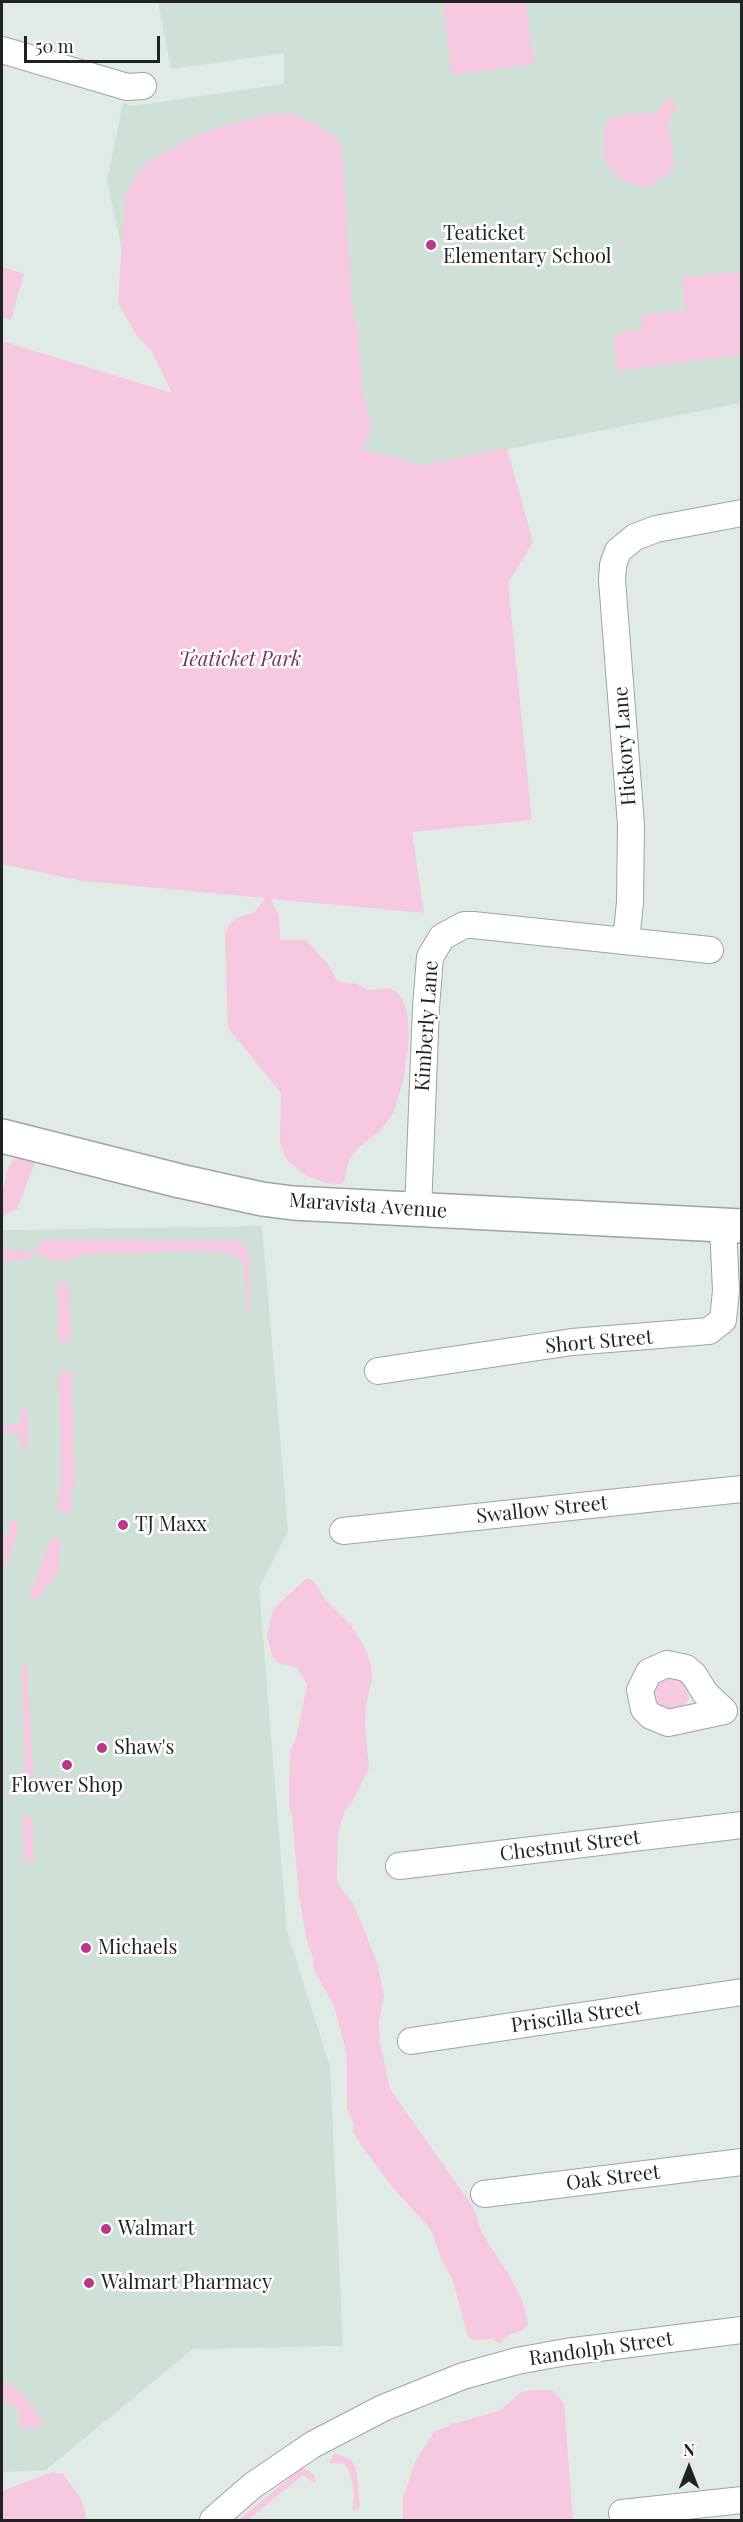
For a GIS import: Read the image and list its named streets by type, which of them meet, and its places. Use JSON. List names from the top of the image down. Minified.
{"streets":{"main road":["Maravista Avenue"],"street":["Hickory Lane","Kimberly Lane","Short Street","Swallow Street","Chestnut Street","Priscilla Street","Oak Street","Randolph Street"]},"crossings":[["Hickory Lane","Kimberly Lane"],["Kimberly Lane","Maravista Avenue"],["Maravista Avenue","Short Street"]],"parks":["Teaticket Park"],"places":["Teaticket Elementary School","TJ Maxx","Shaw's","Flower Shop","Michaels","Walmart","Walmart Pharmacy"],"scale_bar":"50 m","north":"top"}
